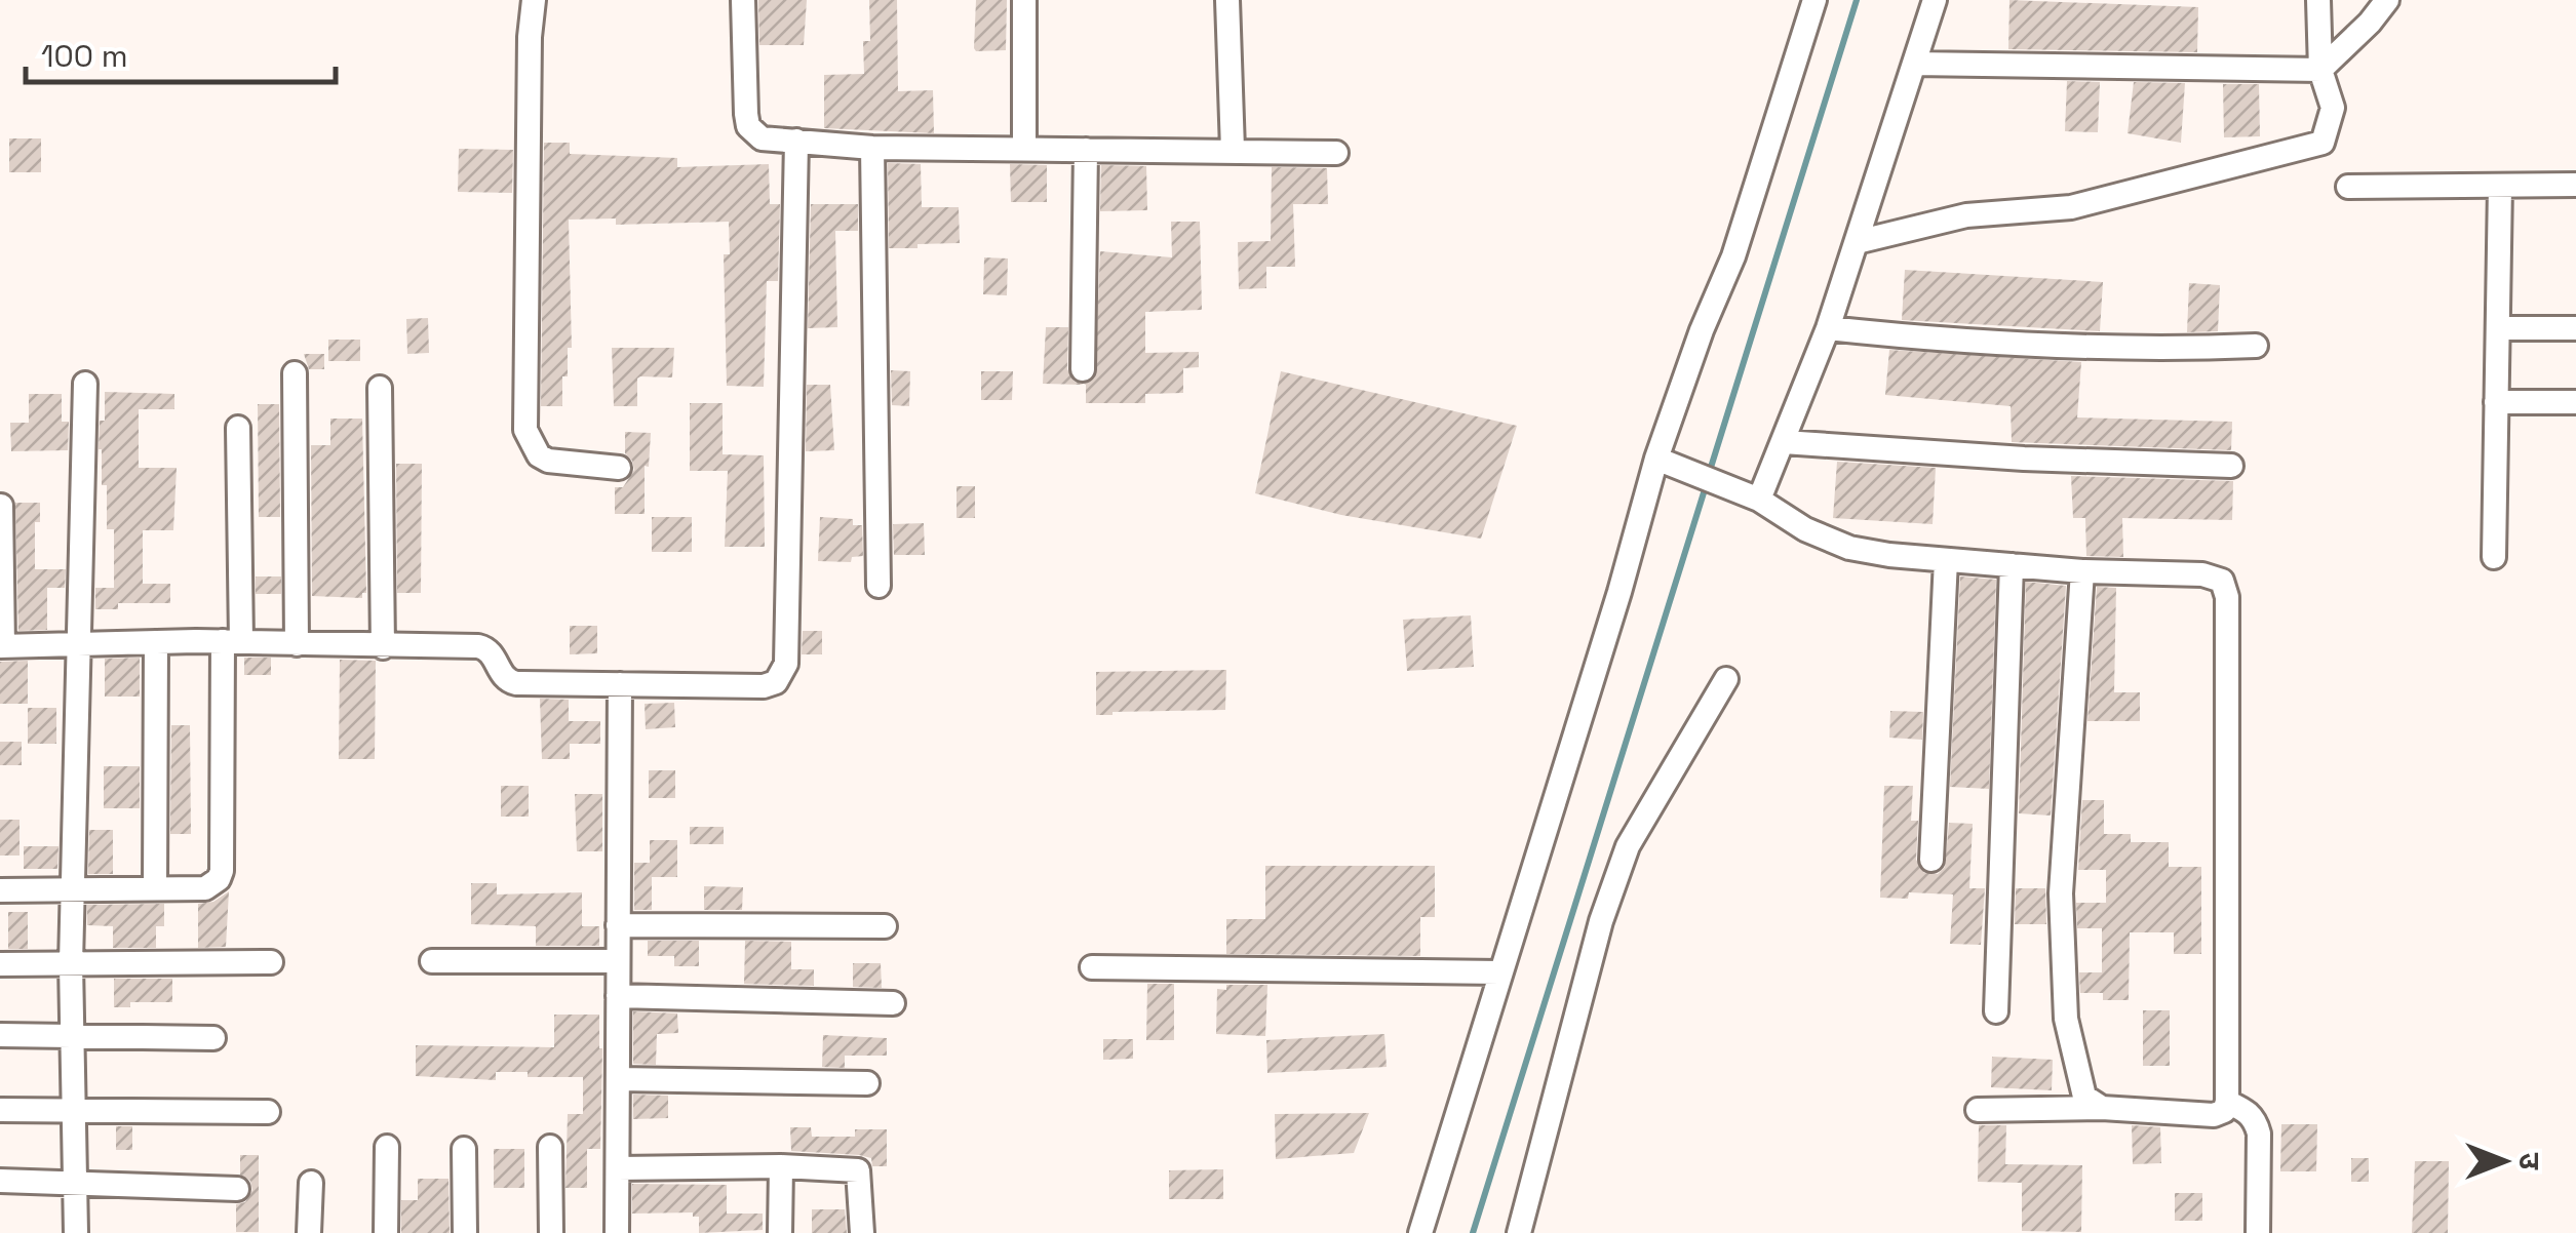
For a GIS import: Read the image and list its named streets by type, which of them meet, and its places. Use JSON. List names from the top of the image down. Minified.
{"scale_bar":"100 m","north":"right"}
